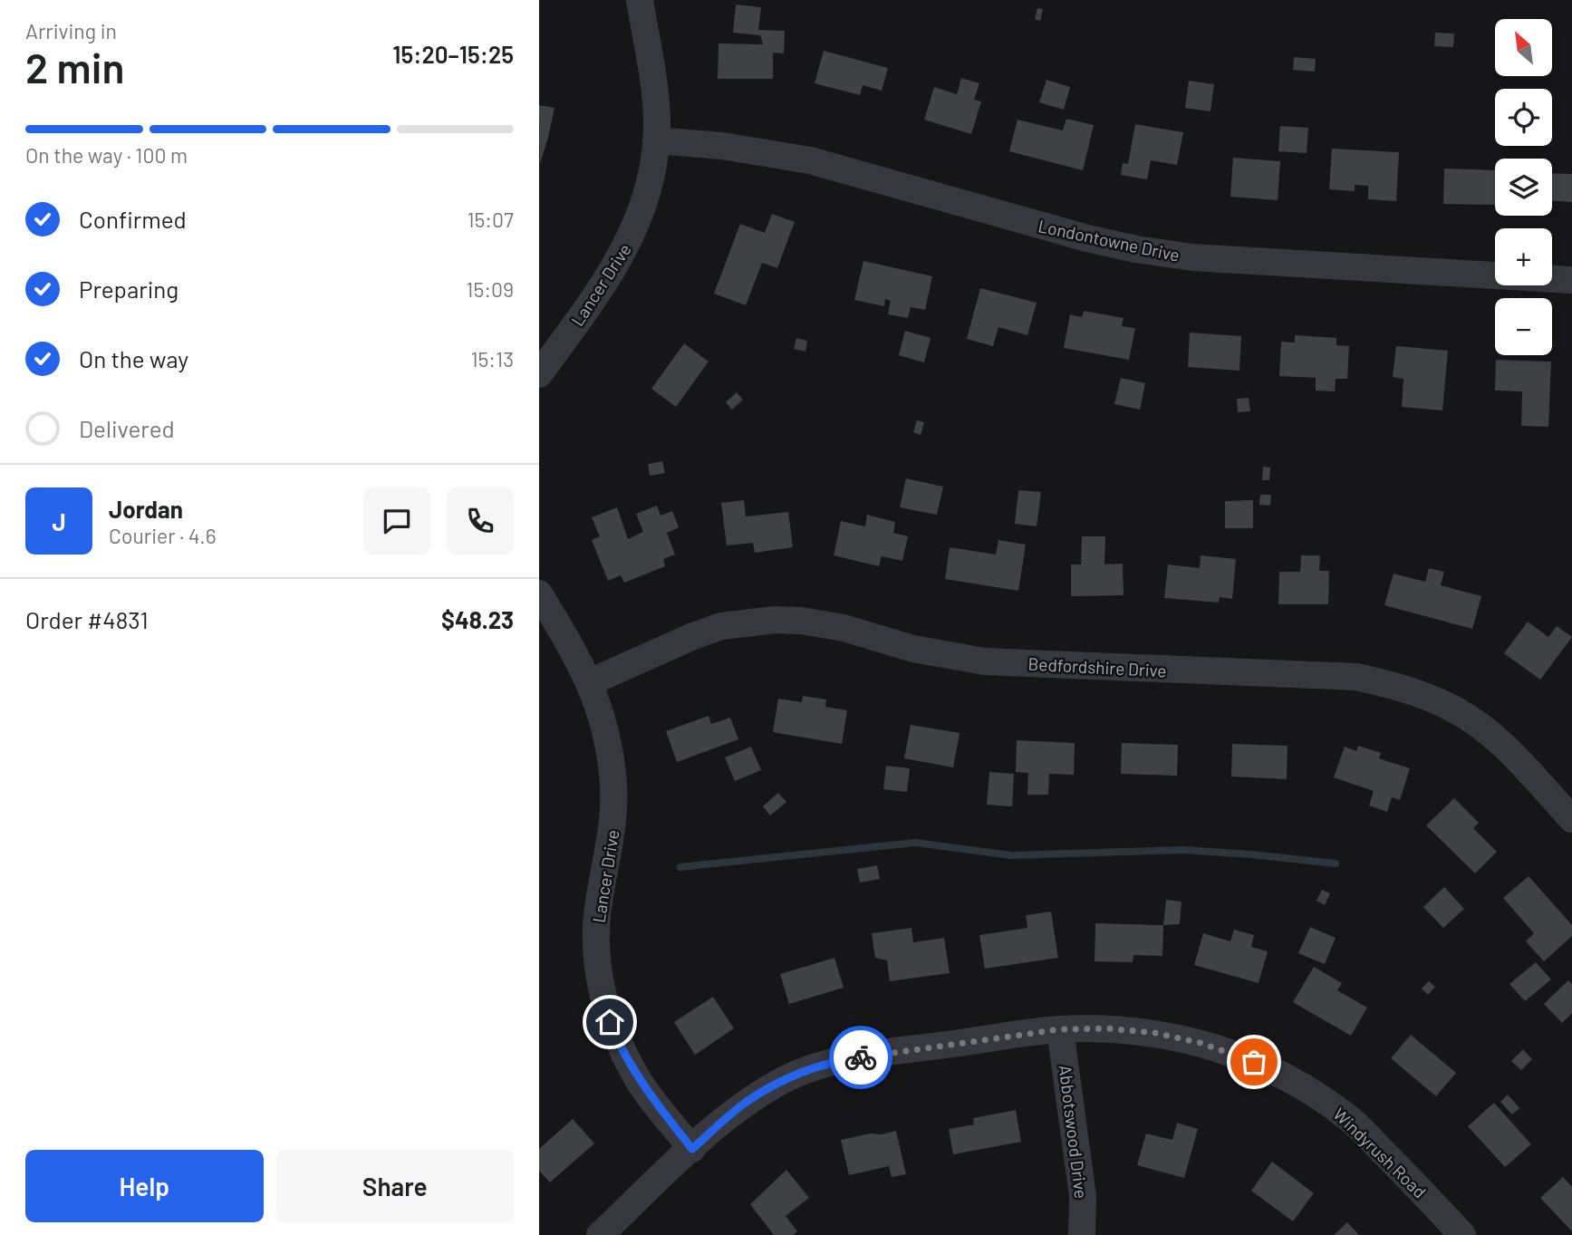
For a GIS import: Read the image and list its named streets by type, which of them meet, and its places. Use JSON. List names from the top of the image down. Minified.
{"streets":{"street":["Londontowne Drive","Lancer Drive","Bedfordshire Drive","Abbotswood Drive","Windyrush Road"]},"crossings":[["Londontowne Drive","Lancer Drive"],["Lancer Drive","Bedfordshire Drive"],["Lancer Drive","Windyrush Road"],["Abbotswood Drive","Windyrush Road"]],"north":"top left","page":{"heading":["2 min","Arriving in","15:20–15:25"],"panel":["Jordan","Courier · 4.6","Order #4831","$48.23"],"map_buttons":["+","−"],"bar":"On the way · 100 m","list":[["Confirmed","15:07"],["Preparing","15:09"],["On the way","15:13"],"Delivered"],"round":"J","buttons":["Help","Share"]}}
